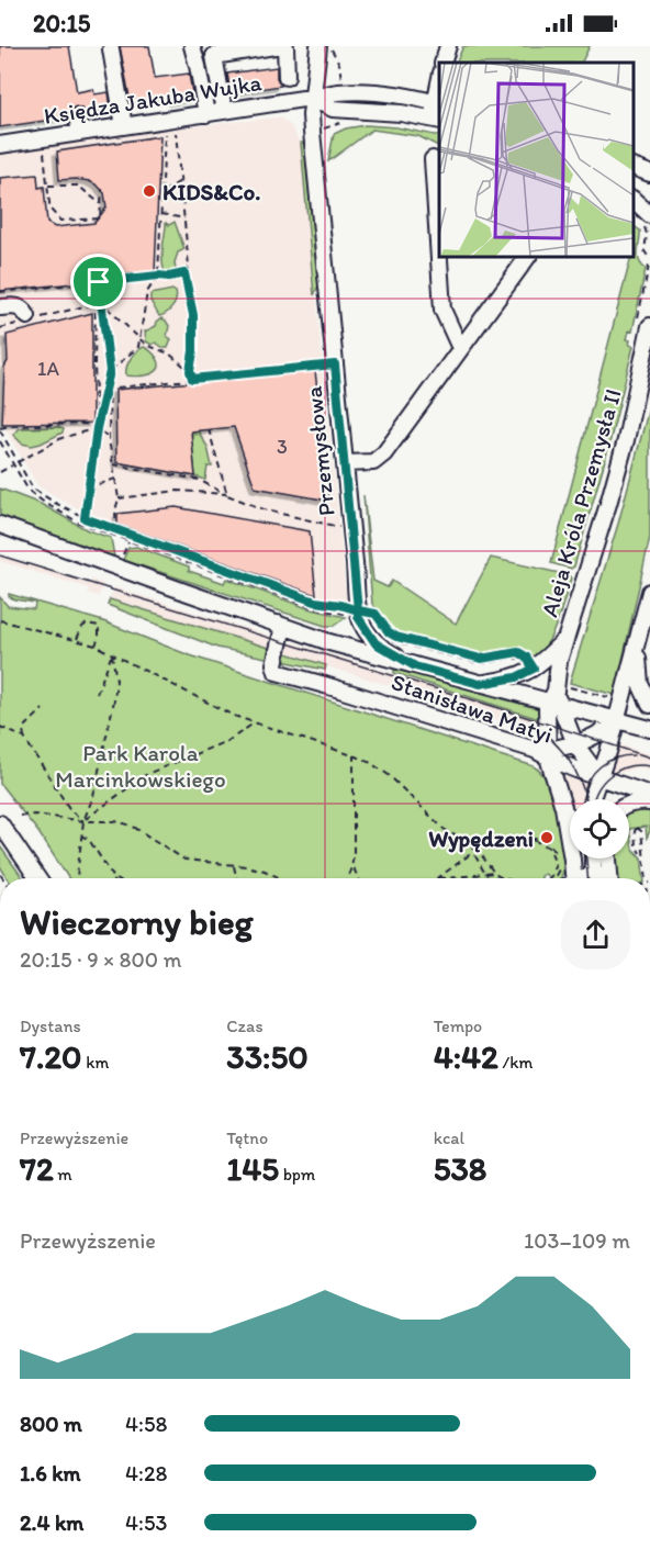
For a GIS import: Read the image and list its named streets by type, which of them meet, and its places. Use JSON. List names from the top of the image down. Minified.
{"streets":{"street":["Księdza Jakuba Wujka","Przemysłowa","Aleja Króla Przemysła II","Stanisława Matyi"]},"crossings":[["Księdza Jakuba Wujka","Przemysłowa"],["Przemysłowa","Stanisława Matyi"],["Aleja Króla Przemysła II","Stanisława Matyi"]],"parks":["Park Karola Marcinkowskiego"],"places":["KIDS&Co.","Wypędzeni"],"house_numbers":["1A","3"],"page":{"status":"20:15","heading":["Wieczorny bieg","20:15 · 9 × 800 m"],"stats":[["Dystans","7.20 km"],["Czas","33:50"],["Tempo","4:42 /km"],["Przewyższenie","72 m"],["Tętno","145 bpm"],["kcal","538"]],"chart":["Przewyższenie","103–109 m"],"list":[{"name":"800 m","note":"4:58"},{"name":"1.6 km","note":"4:28"},{"name":"2.4 km","note":"4:53"}]}}
